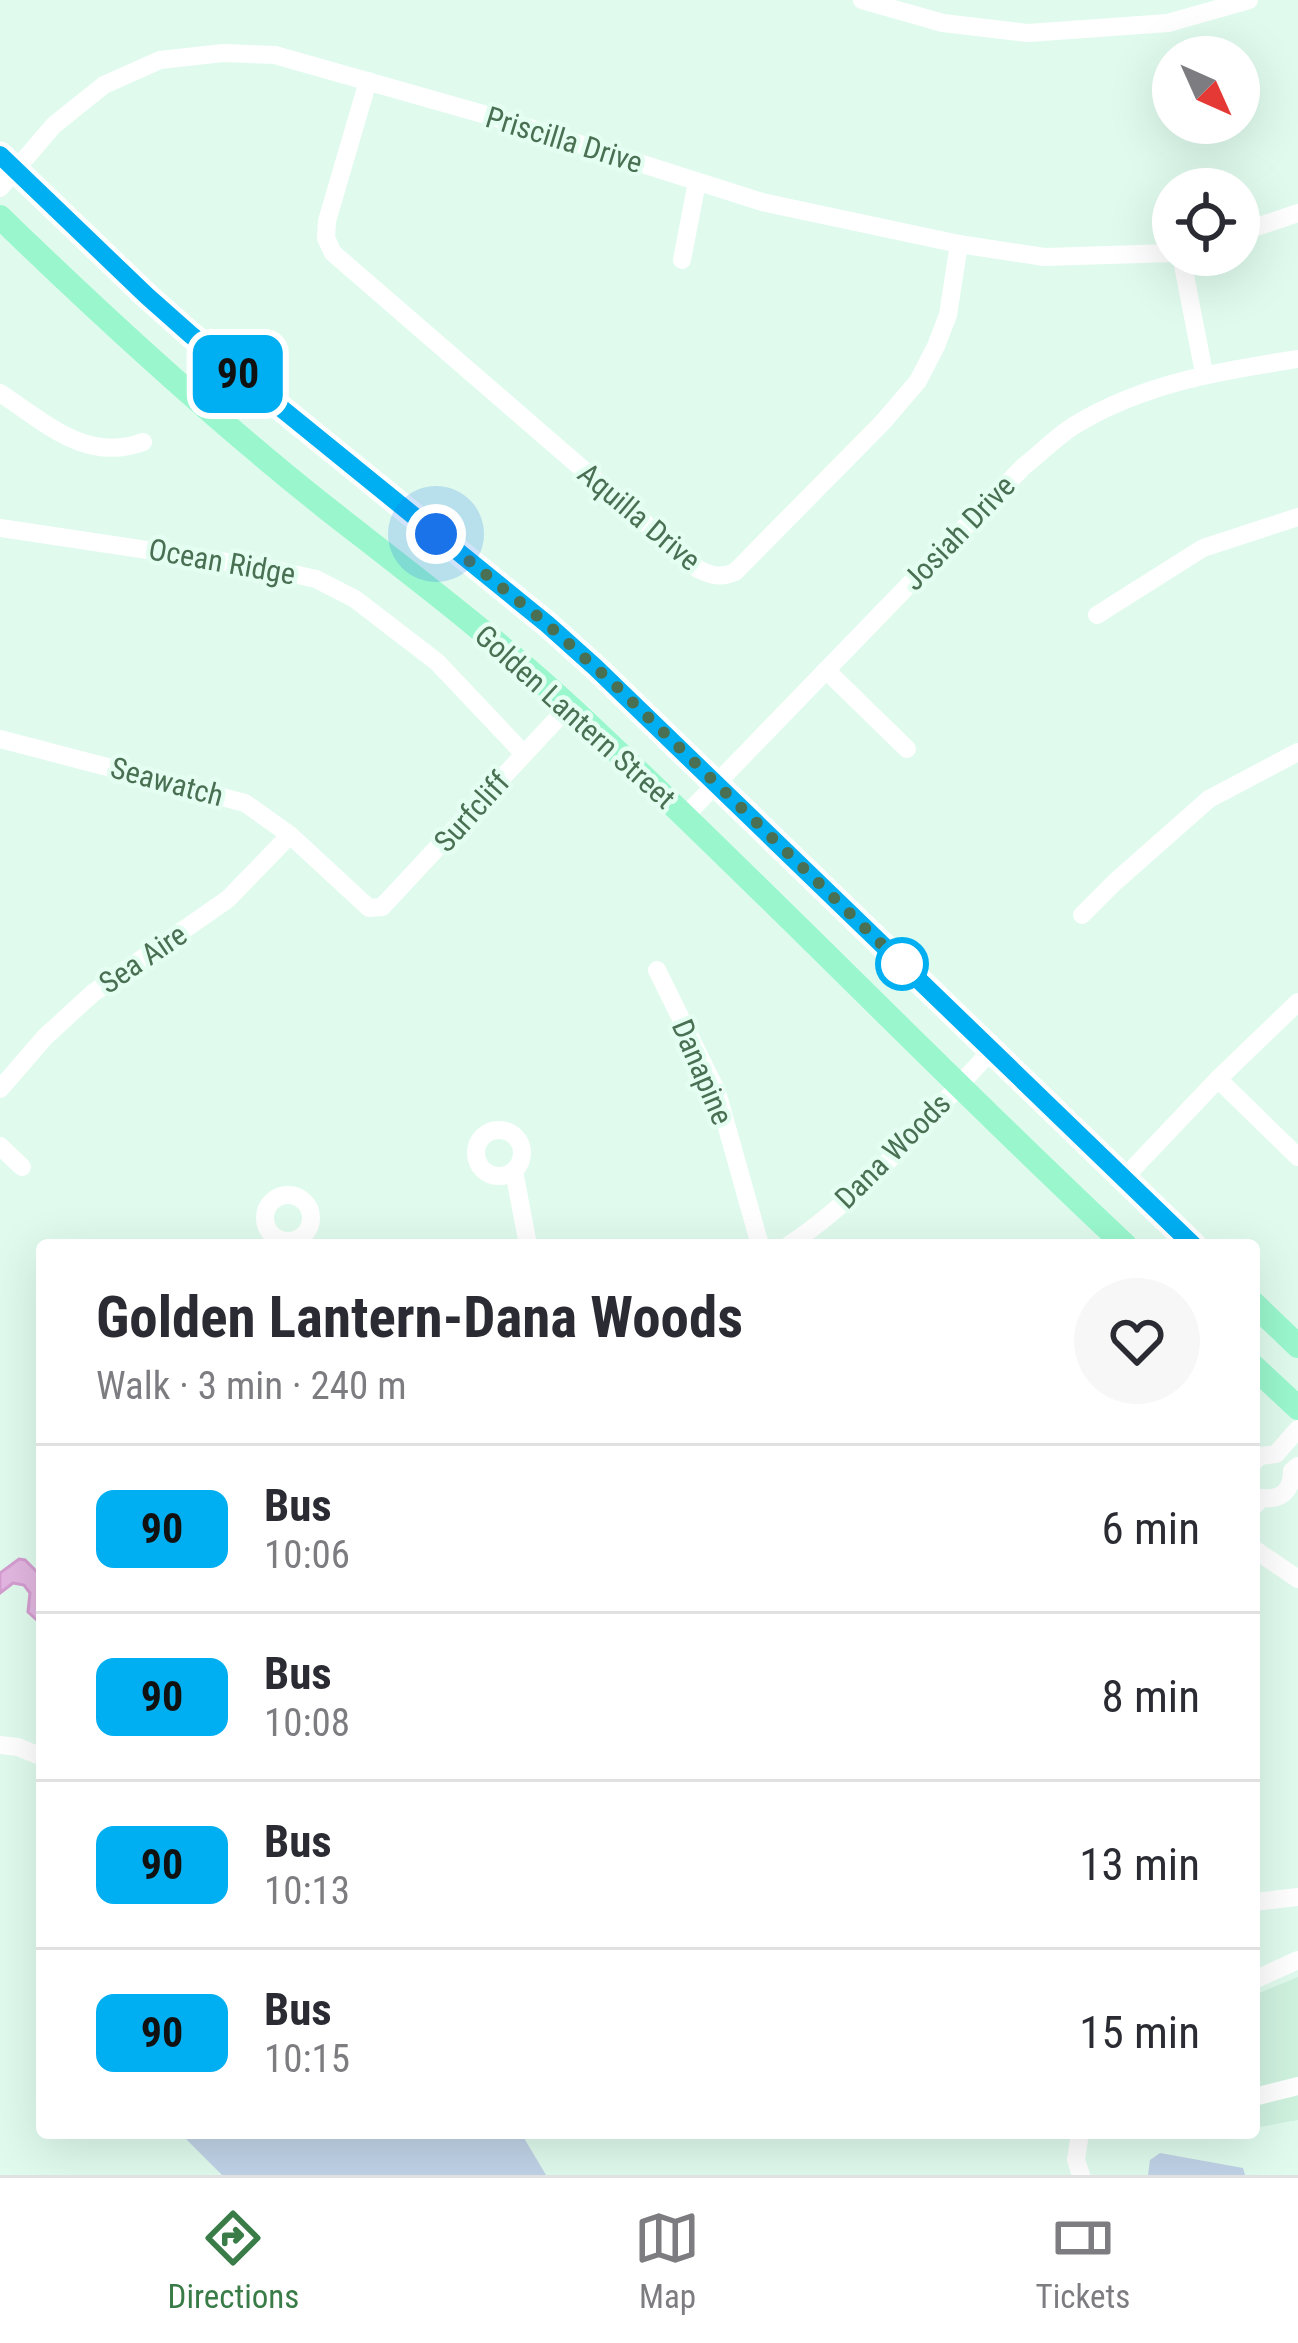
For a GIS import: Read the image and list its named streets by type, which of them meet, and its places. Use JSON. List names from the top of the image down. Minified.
{"streets":{"main road":["Golden Lantern Street"],"street":["Priscilla Drive","Aquilla Drive","Josiah Drive","Ocean Ridge","Seawatch","Surfcliff","Sea Aire","Danapine","Dana Woods"]},"crossings":[["Priscilla Drive","Aquilla Drive"],["Priscilla Drive","Golden Lantern Street"],["Josiah Drive","Golden Lantern Street"],["Ocean Ridge","Surfcliff"],["Golden Lantern Street","Surfcliff"],["Golden Lantern Street","Dana Woods"],["Seawatch","Surfcliff"],["Seawatch","Sea Aire"]],"lines":["bus line 90"],"north":"bottom right","page":{"on_map":"90","heading":["Golden Lantern-Dana Woods","Walk · 3 min · 240 m"],"list":[{"mark":"90","name":"Bus","note":"10:06","value":"6 min"},{"mark":"90","name":"Bus","note":"10:08","value":"8 min"},{"mark":"90","name":"Bus","note":"10:13","value":"13 min"},{"mark":"90","name":"Bus","note":"10:15","value":"15 min"}],"tabs":["Directions","Map","Tickets"]}}
